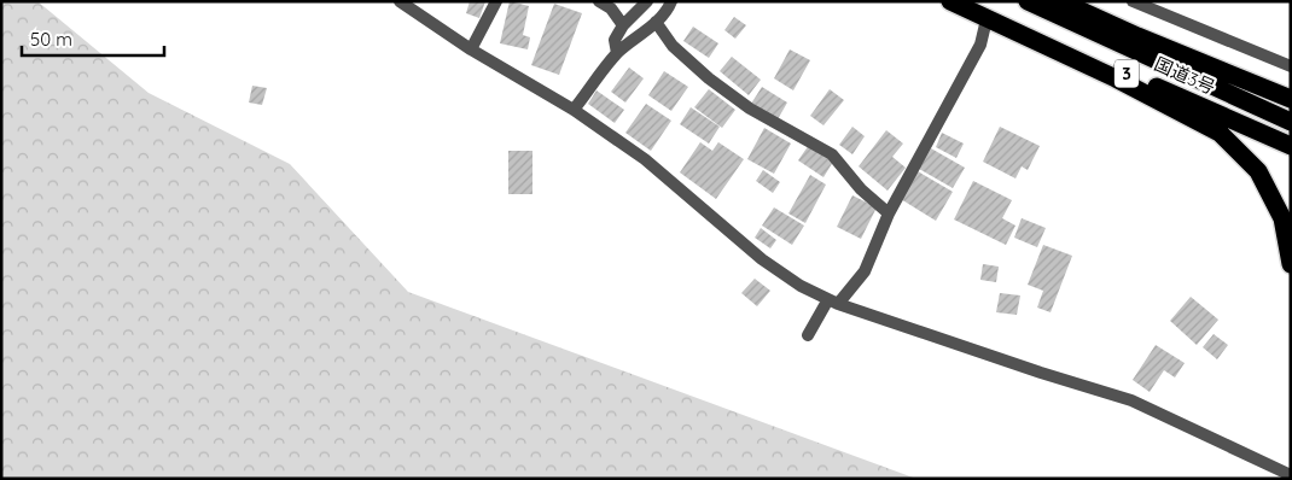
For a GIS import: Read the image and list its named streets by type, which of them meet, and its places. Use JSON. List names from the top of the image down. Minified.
{"streets":{"highway":["3","国道3号"]},"scale_bar":"50 m"}
